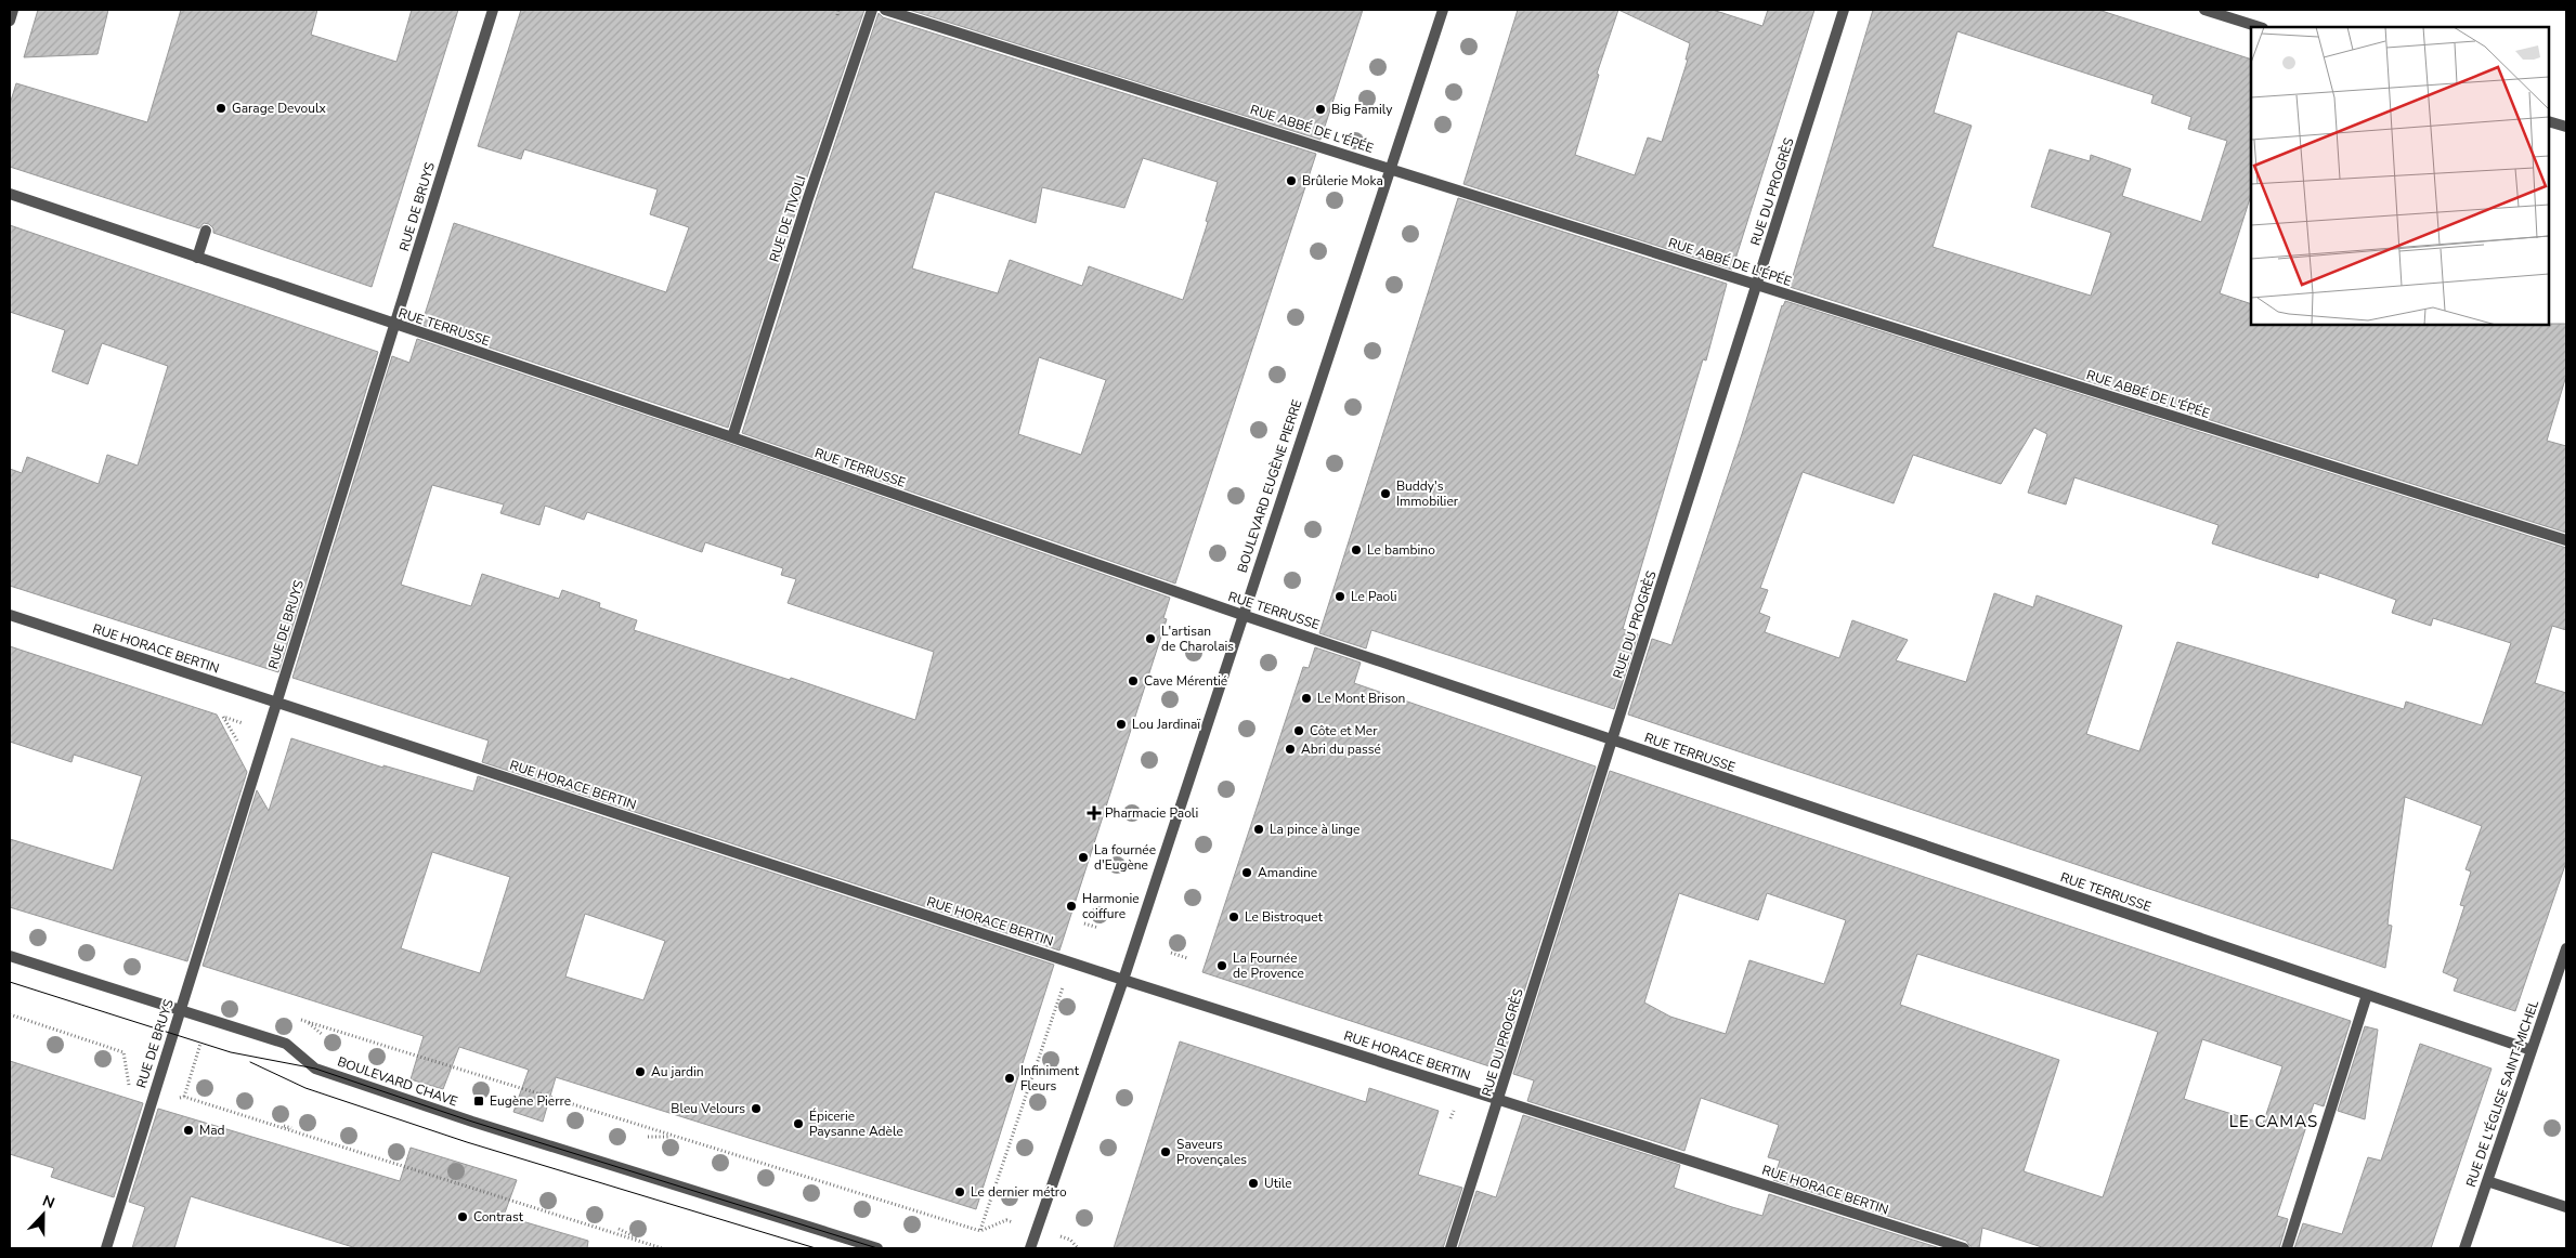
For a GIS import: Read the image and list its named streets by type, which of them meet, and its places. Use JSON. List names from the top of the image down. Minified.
{"streets":{"street":["RUE ABBÉ DE L'ÉPÉE","RUE DU PROGRÈS","RUE DE BRUYS","RUE DE TIVOLI","RUE TERRUSSE","BOULEVARD EUGÈNE PIERRE","RUE HORACE BERTIN","BOULEVARD CHAVE","RUE DE L'ÉGLISE SAINT-MICHEL"]},"crossings":[["RUE ABBÉ DE L'ÉPÉE","RUE DU PROGRÈS"],["RUE ABBÉ DE L'ÉPÉE","BOULEVARD EUGÈNE PIERRE"],["RUE DU PROGRÈS","RUE TERRUSSE"],["RUE DU PROGRÈS","RUE HORACE BERTIN"],["RUE DE BRUYS","RUE TERRUSSE"],["RUE DE BRUYS","RUE HORACE BERTIN"],["RUE DE BRUYS","BOULEVARD CHAVE"],["RUE DE TIVOLI","RUE TERRUSSE"],["RUE TERRUSSE","BOULEVARD EUGÈNE PIERRE"],["RUE TERRUSSE","RUE DE L'ÉGLISE SAINT-MICHEL"],["BOULEVARD EUGÈNE PIERRE","RUE HORACE BERTIN"]],"districts":["LE CAMAS"],"places":{"other":["Garage Devoulx","Big Family","Brûlerie Moka","Buddy's Immobilier","Le bambino","Le Paoli","L'artisan de Charolais","Cave Mérentié","Le Mont Brison","Lou Jardinaï","Côte et Mer","Abri du passé","La pince à linge","La fournée d'Eugène","Amandine","Harmonie coiffure","Le Bistroquet","La Fournée de Provence","Au jardin","Infiniment Fleurs","Bleu Velours","Épicerie Paysanne Adèle","Mad","Saveurs Provençales","Utile","Le dernier métro","Contrast"],"health":["Pharmacie Paoli"],"transit":["Eugène Pierre"]},"north":"top"}
